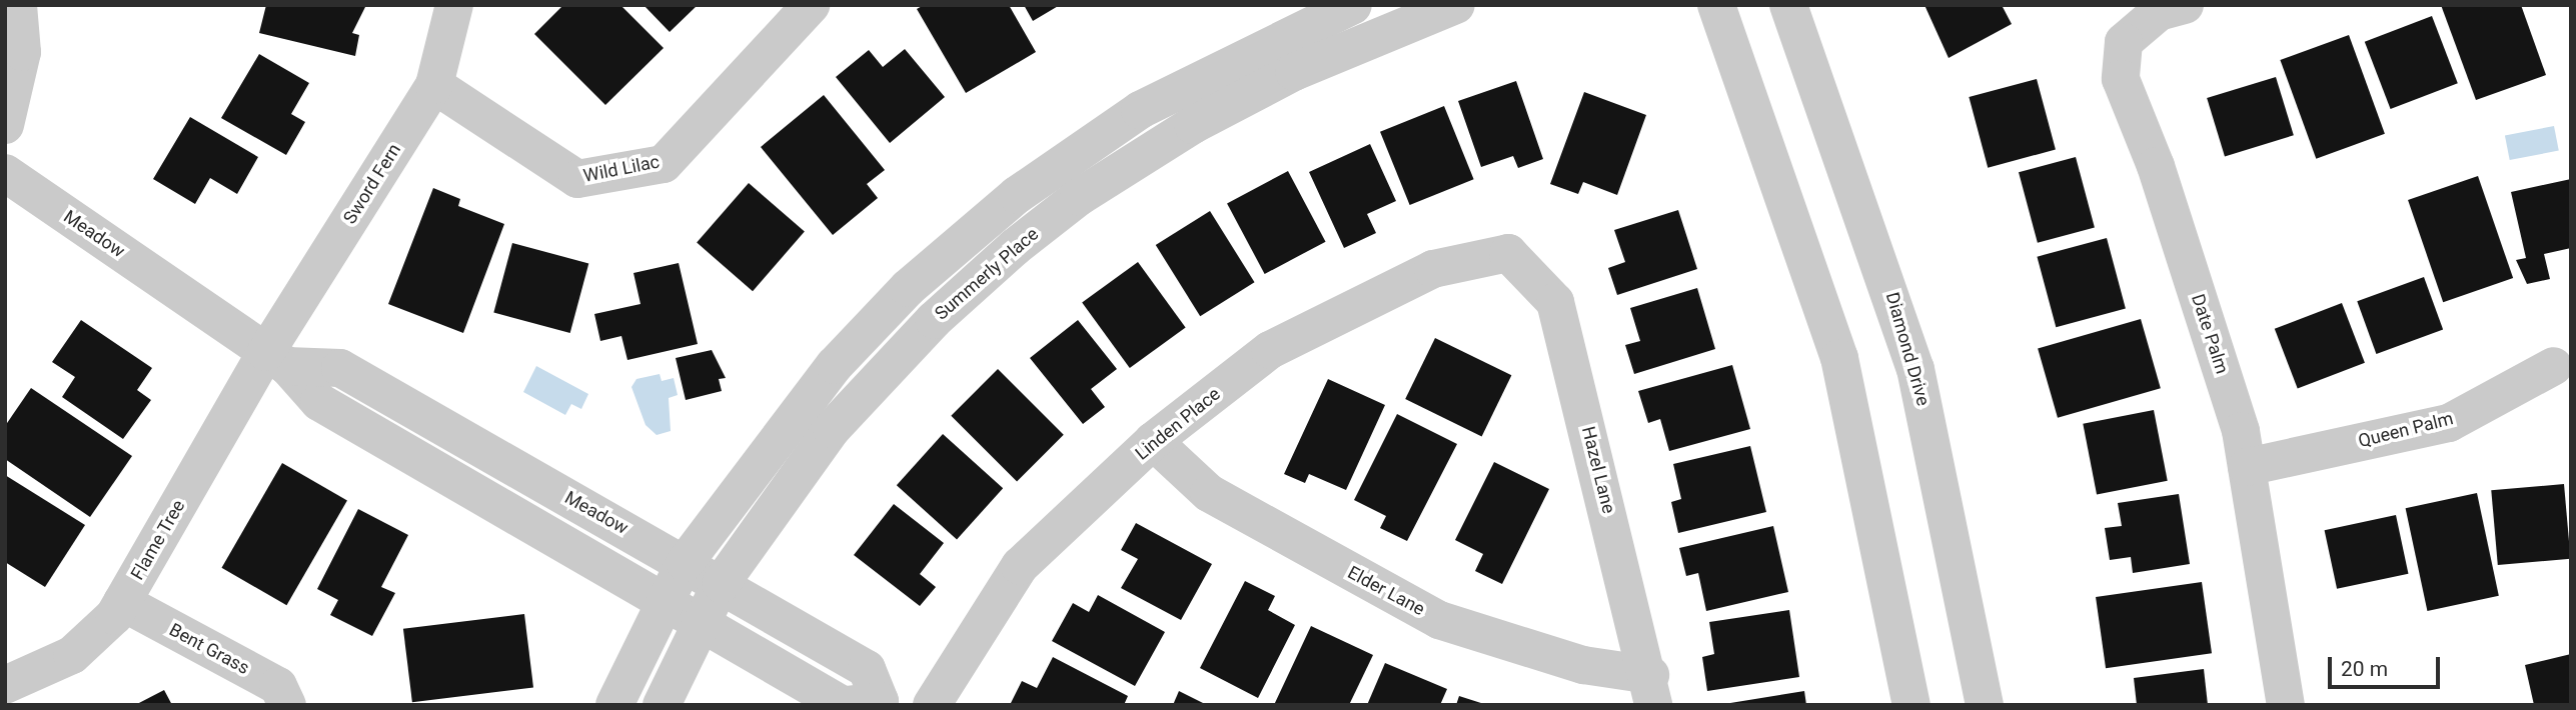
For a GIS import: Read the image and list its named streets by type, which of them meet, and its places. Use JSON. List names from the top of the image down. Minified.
{"streets":{"street":["Wild Lilac","Sword Fern","Meadow","Summerly Place","Date Palm","Diamond Drive","Linden Place","Queen Palm","Hazel Lane","Flame Tree","Elder Lane","Bent Grass"]},"crossings":[["Wild Lilac","Sword Fern"],["Sword Fern","Meadow"],["Sword Fern","Flame Tree"],["Meadow","Summerly Place"],["Meadow","Flame Tree"],["Date Palm","Queen Palm"],["Linden Place","Hazel Lane"],["Linden Place","Elder Lane"],["Hazel Lane","Elder Lane"],["Flame Tree","Bent Grass"]],"scale_bar":"20 m"}
